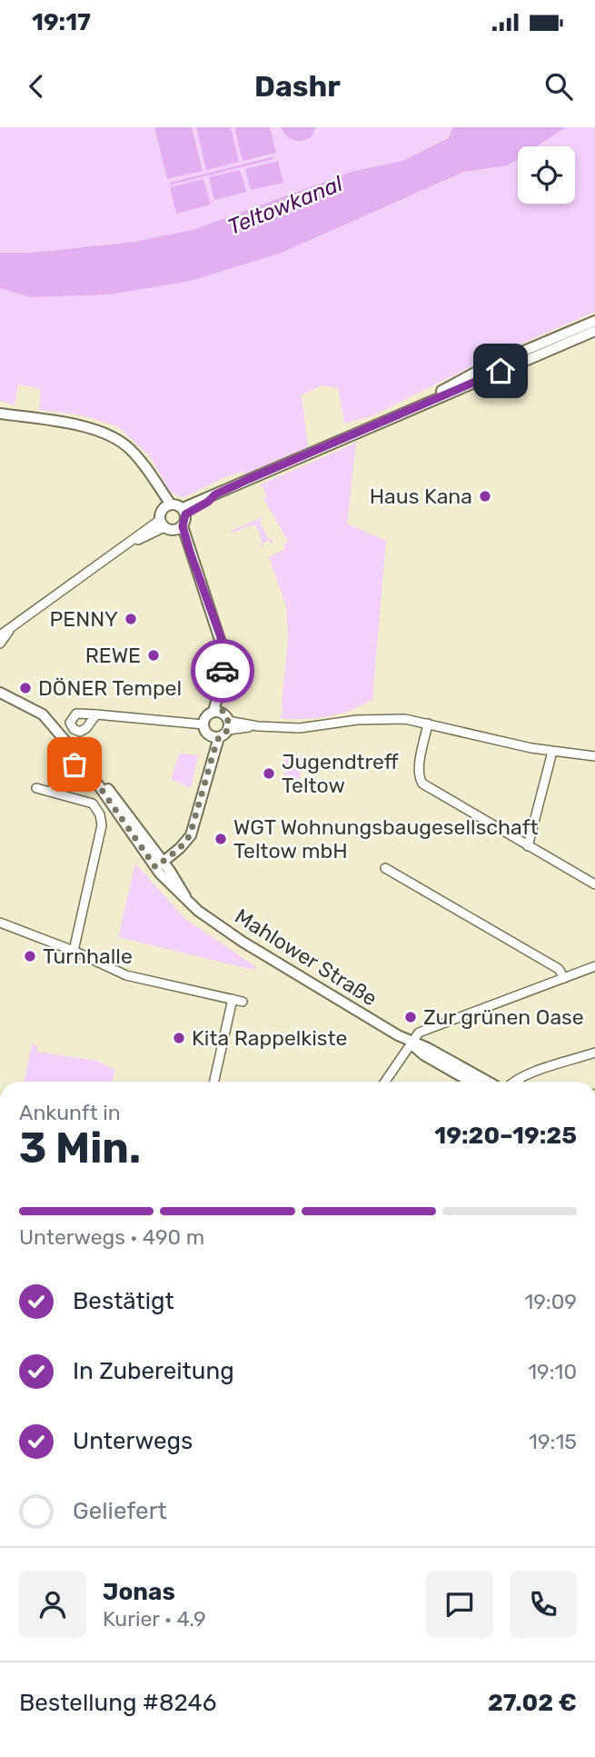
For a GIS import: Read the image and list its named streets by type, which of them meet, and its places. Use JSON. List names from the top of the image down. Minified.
{"streets":{"main road":["Mahlower Straße"]},"water":["Teltowkanal"],"places":["Haus Kana","PENNY","REWE","DÖNER Tempel","Jugendtreff Teltow","WGT Wohnungsbaugesellschaft Teltow mbH","Turnhalle","Zur grünen Oase","Kita Rappelkiste"],"page":{"status":"19:17","header":"Dashr","heading":["3 Min.","Ankunft in","19:20–19:25"],"panel":["Jonas","Kurier · 4.9","Bestellung #8246","27.02 €"],"bar":"Unterwegs · 490 m","list":[["Bestätigt","19:09"],["In Zubereitung","19:10"],["Unterwegs","19:15"],"Geliefert"]}}
